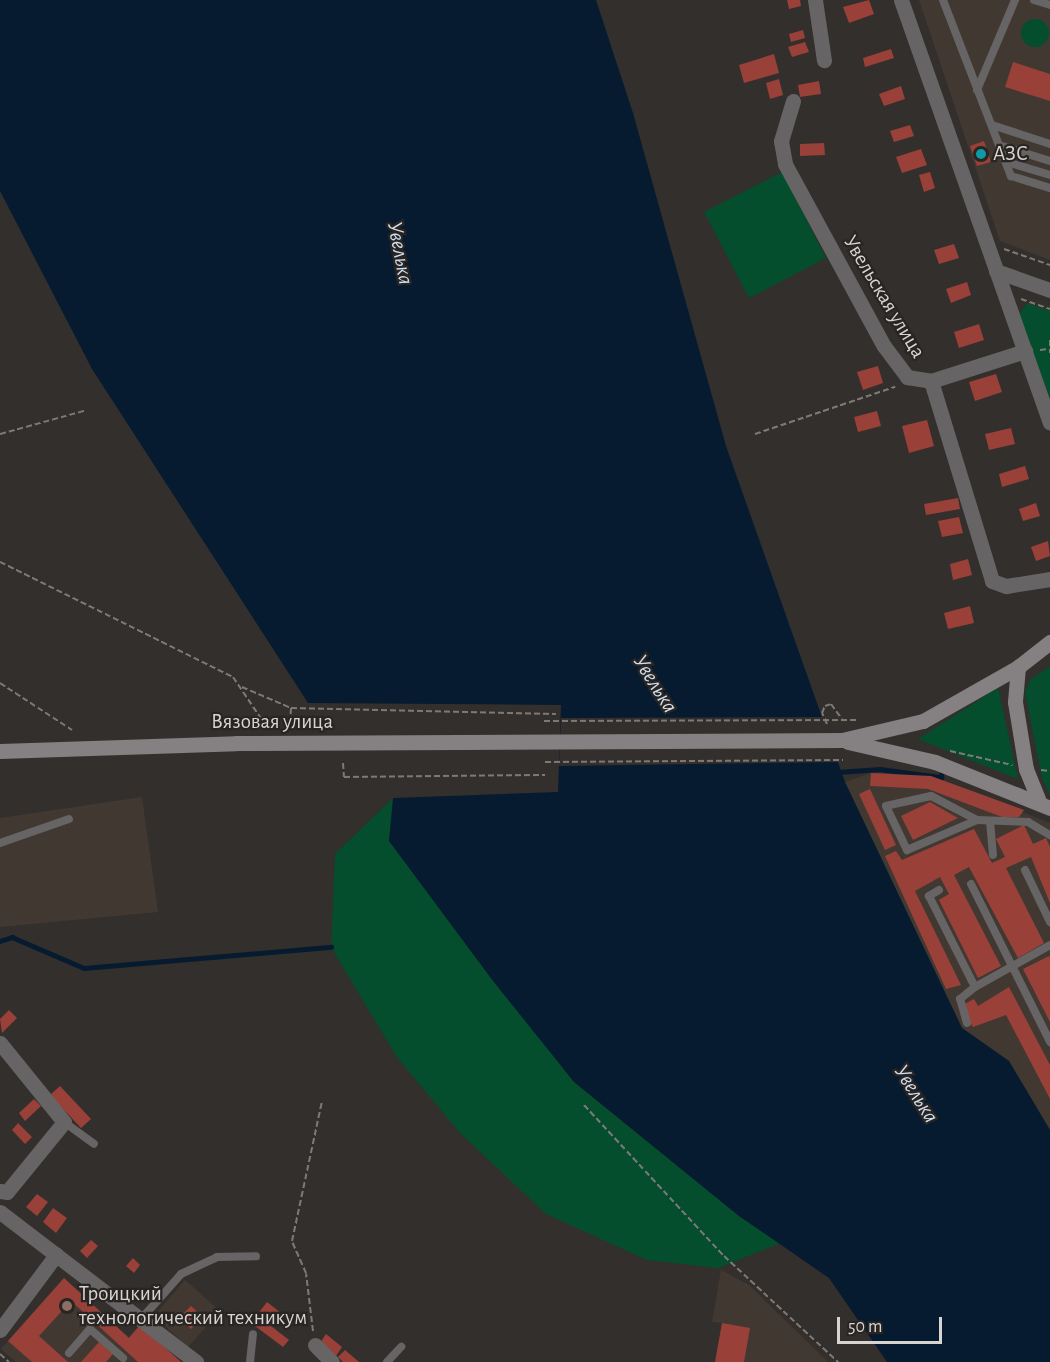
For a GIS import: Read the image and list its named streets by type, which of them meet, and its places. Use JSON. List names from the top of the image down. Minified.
{"streets":{"street":["Увельская улица","Вязовая улица"]},"water":["Увелька"],"places":["АЗС","Троицкий технологический техникум"],"scale_bar":"50 m"}
